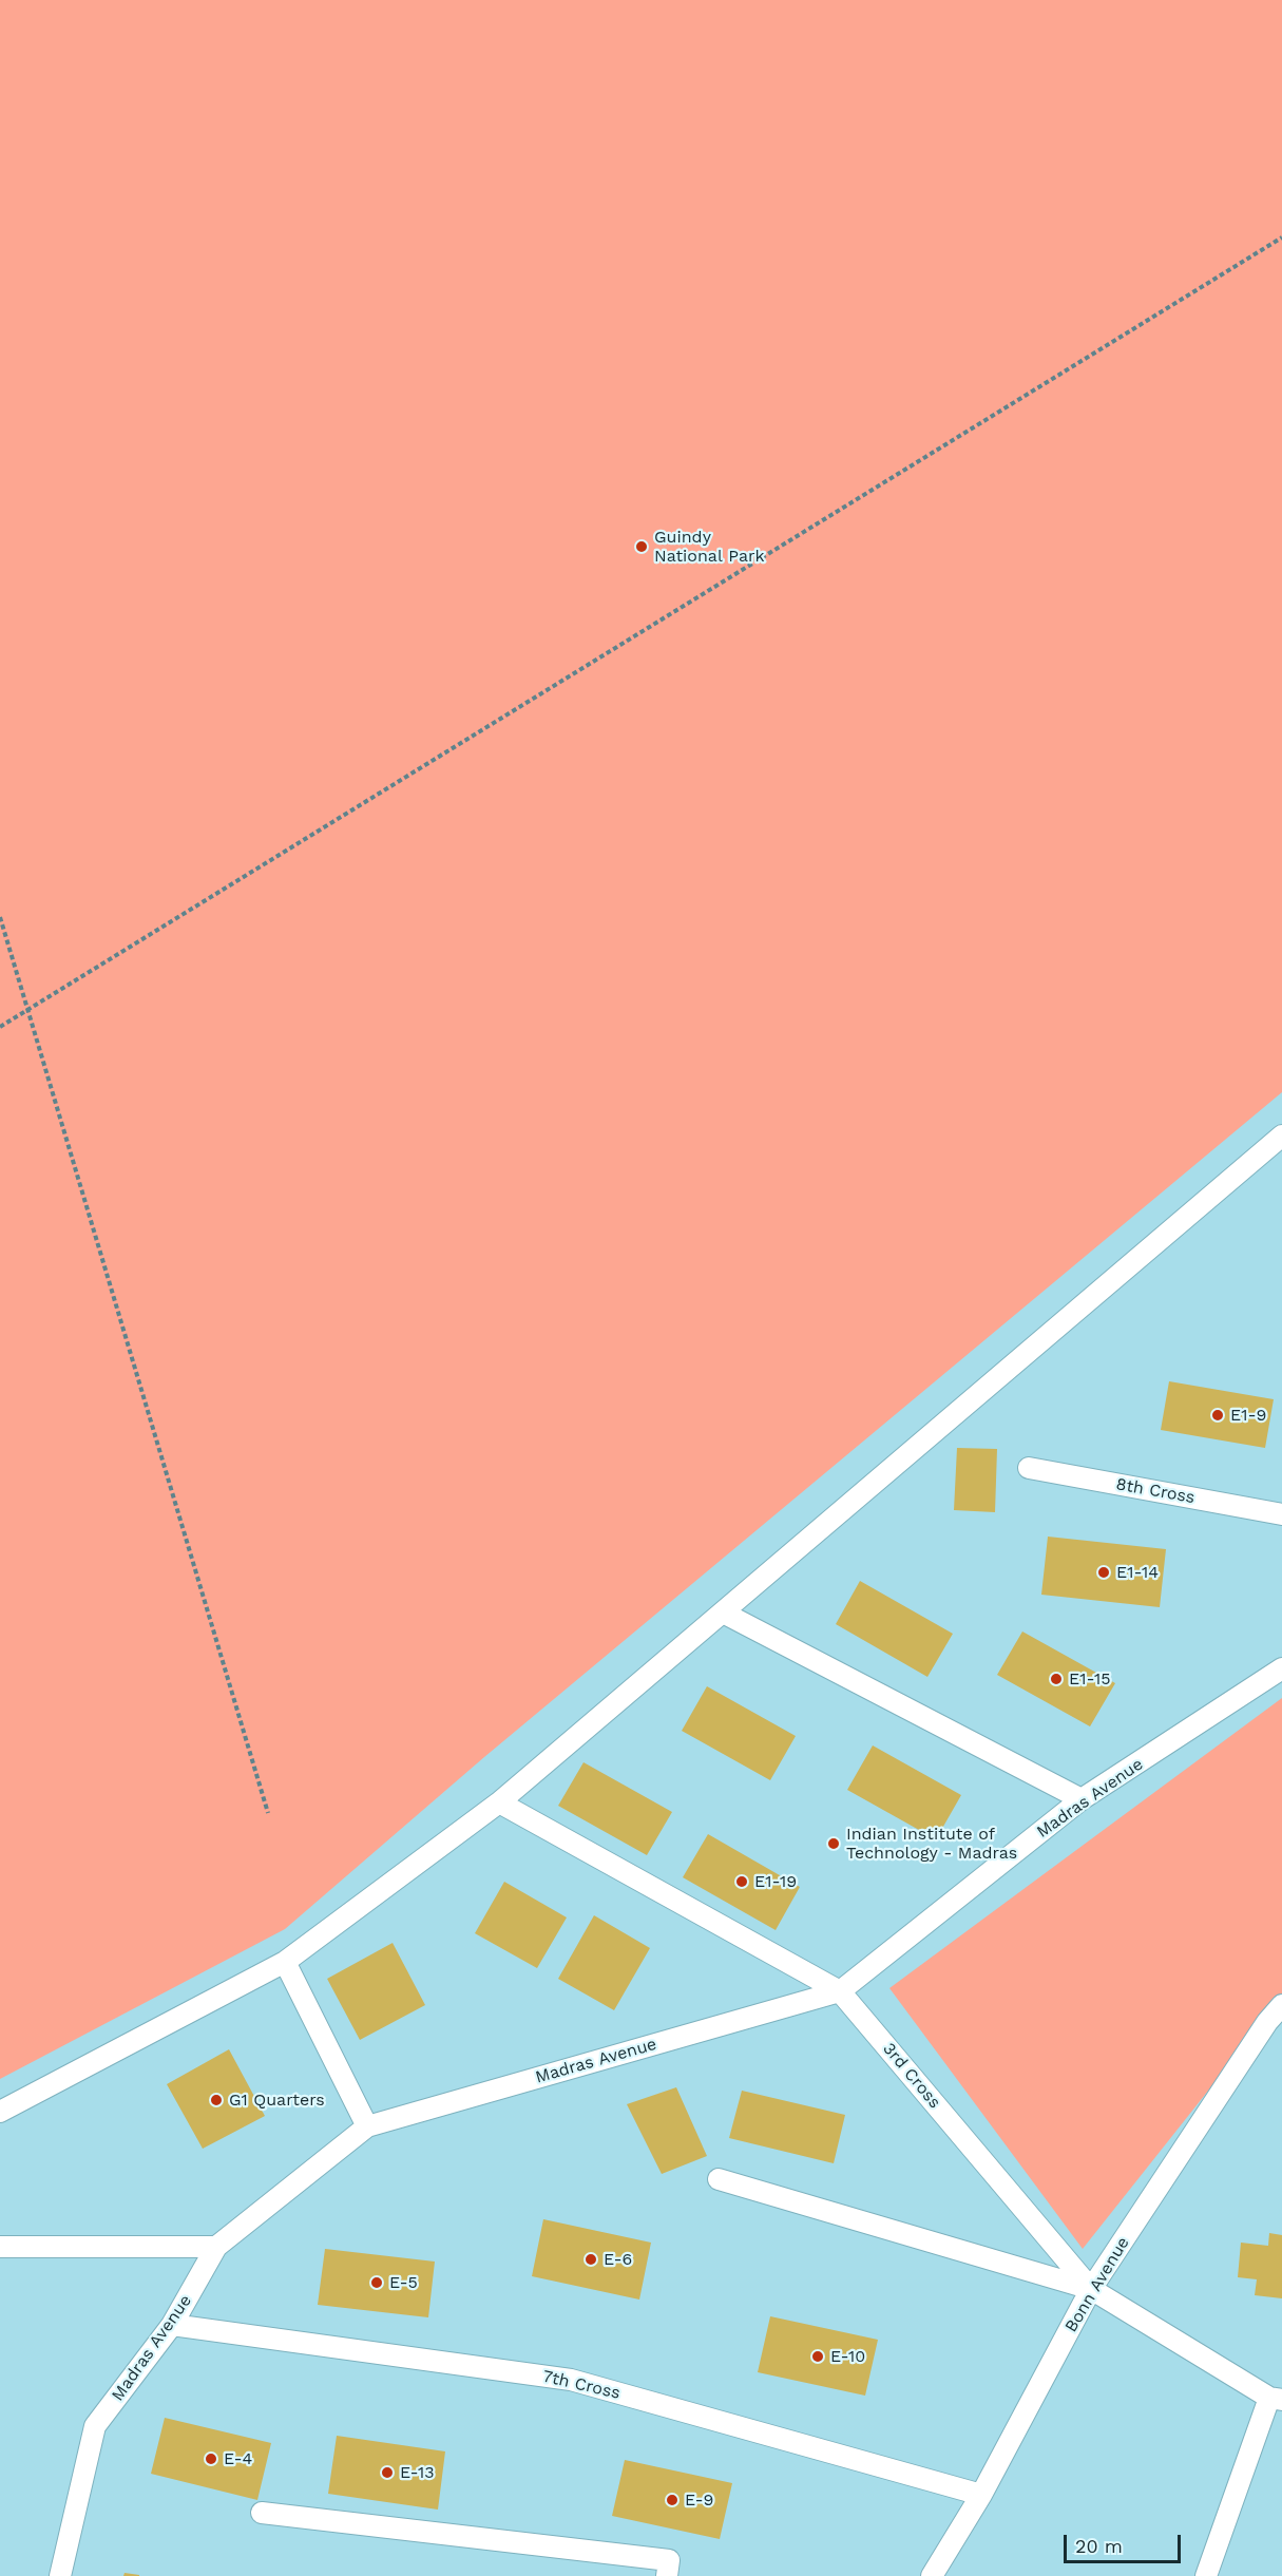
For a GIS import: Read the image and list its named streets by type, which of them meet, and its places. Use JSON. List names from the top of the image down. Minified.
{"streets":{"lane":["8th Cross","Madras Avenue","3rd Cross","Bonn Avenue","7th Cross"]},"crossings":[["Madras Avenue","3rd Cross"],["Madras Avenue","7th Cross"],["3rd Cross","Bonn Avenue"],["Bonn Avenue","7th Cross"]],"places":["Guindy National Park","E1-9","E1-14","E1-15","Indian Institute of Technology - Madras","E1-19","G1 Quarters","E-6","E-5","E-10","E-4","E-13","E-9"],"scale_bar":"20 m"}
